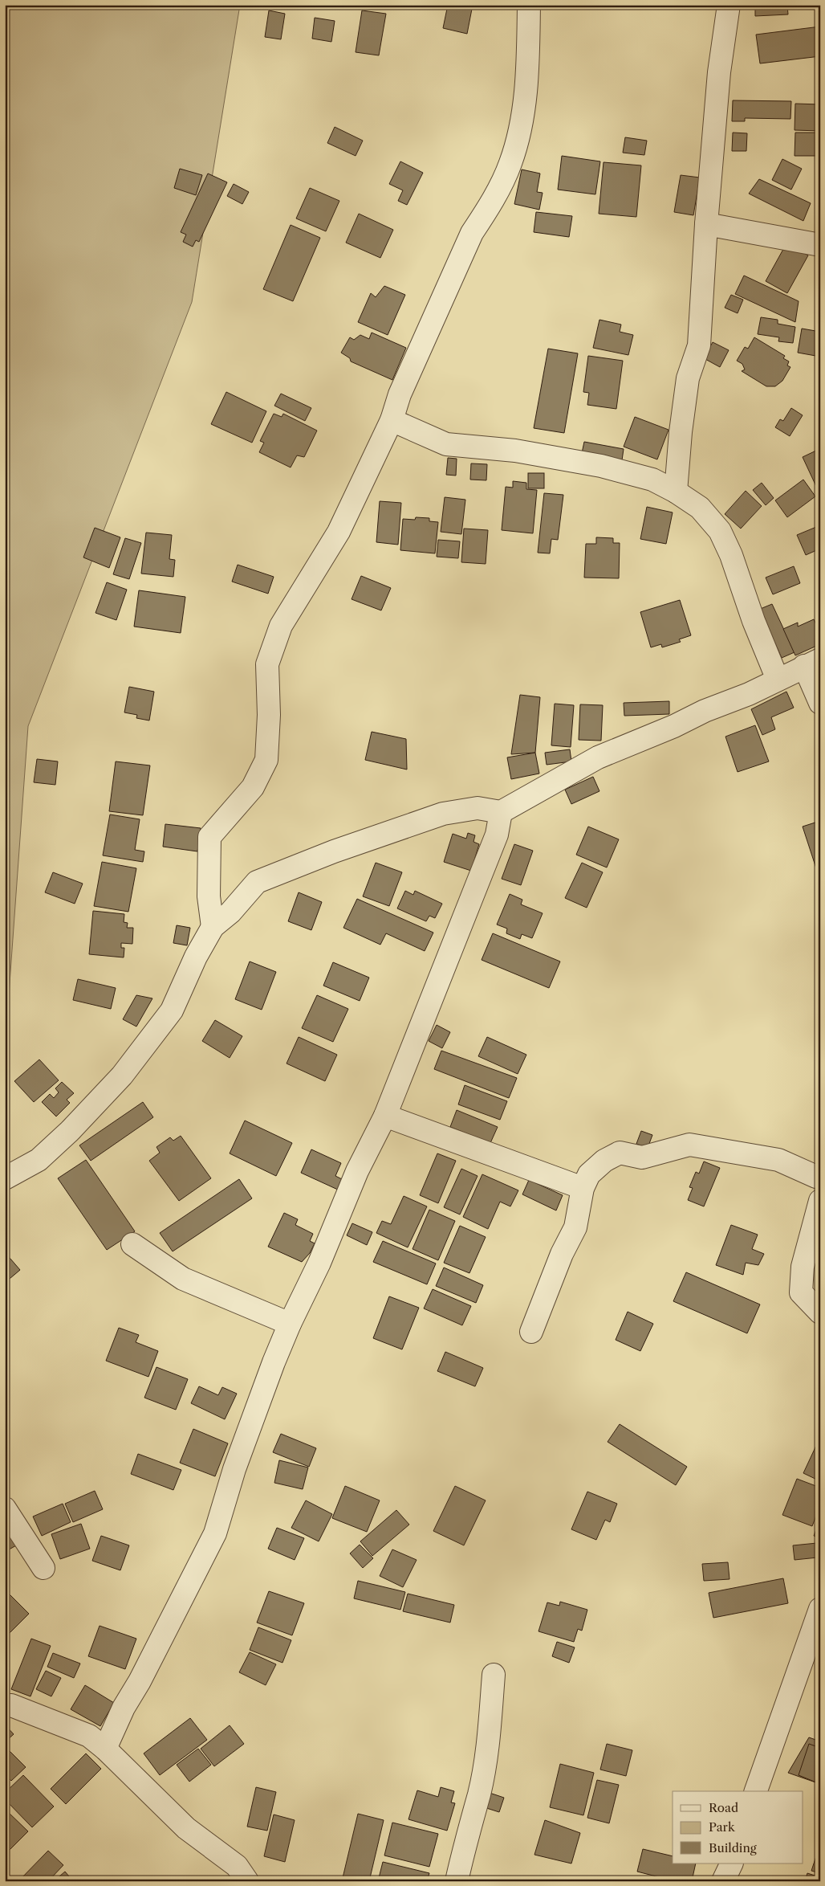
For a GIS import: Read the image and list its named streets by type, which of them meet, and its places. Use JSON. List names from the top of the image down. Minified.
{"legend":["Road","Park","Building"]}
